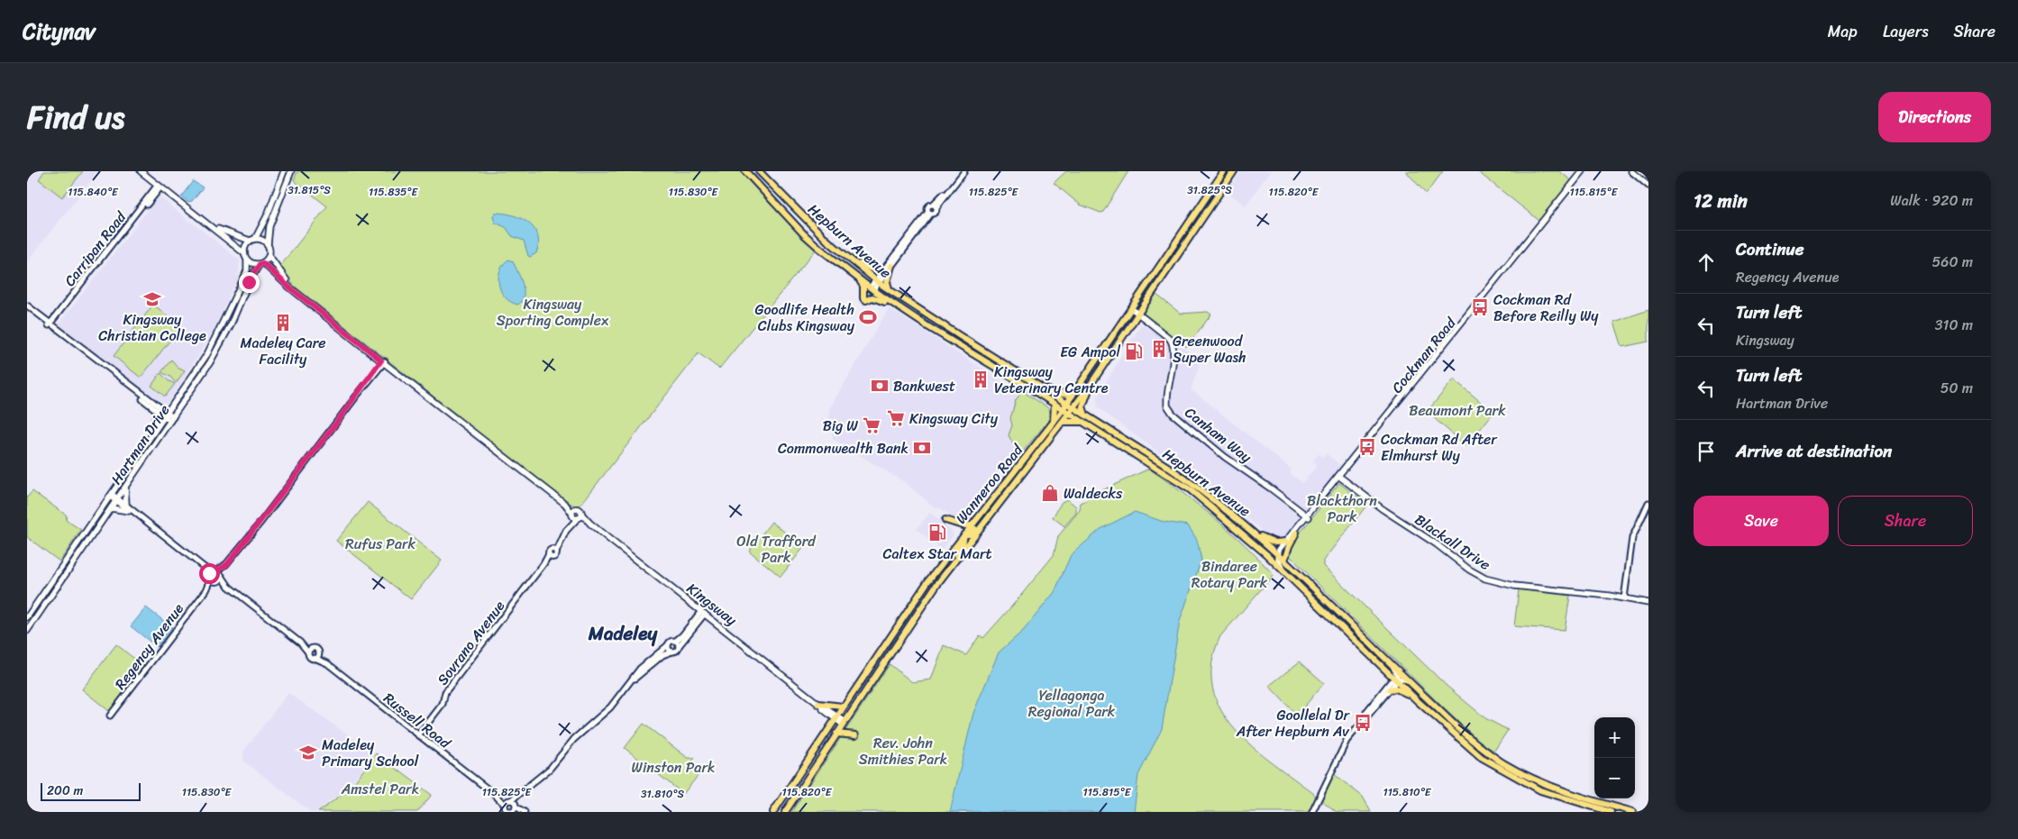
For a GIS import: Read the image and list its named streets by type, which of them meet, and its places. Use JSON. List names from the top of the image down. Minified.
{"streets":{"main road":["Hepburn Avenue","Cockman Road","Canham Way","Hartman Drive","Wanneroo Road","Blackall Drive","Kingsway"],"street":["Carripan Road","Sovrano Avenue","Regency Avenue","Russell Road"]},"crossings":[["Hepburn Avenue","Cockman Road"],["Hepburn Avenue","Wanneroo Road"],["Cockman Road","Canham Way"],["Cockman Road","Blackall Drive"],["Canham Way","Wanneroo Road"],["Hartman Drive","Kingsway"],["Wanneroo Road","Kingsway"],["Kingsway","Sovrano Avenue"],["Sovrano Avenue","Russell Road"]],"districts":["Madeley"],"parks":["Kingsway Sporting Complex","Beaumont Park","Blackthorn Park","Old Trafford Park","Rufus Park","Bindaree Rotary Park","Yellagonga Regional Park","Rev. John Smithies Park","Winston Park","Amstel Park"],"places":{"school or university":["Kingsway Christian College","Madeley Primary School"],"bus stop":["Cockman Rd Before Reilly Wy","Cockman Rd After Elmhurst Wy","Goollelal Dr After Hepburn Av"],"sports":["Goodlife Health Clubs Kingsway"],"building":["Madeley Care Facility","Greenwood Super Wash","Kingsway Veterinary Centre"],"fuel station":["EG Ampol","Caltex Star Mart"],"bank":["Bankwest","Commonwealth Bank"],"supermarket":["Kingsway City","Big W"],"shop":["Waldecks"]},"scale_bar":"200 m","page":{"header":"Citynav","nav":["Map","Layers","Share"],"title":"Find us","buttons":["Directions",["Save","Share"]],"heading":["12 min","Walk · 920 m"],"list":[["Continue","Regency Avenue","560 m"],["Turn left","Kingsway","310 m"],["Turn left","Hartman Drive","50 m"],"Arrive at destination"],"map_buttons":["+","−"],"scale":"200 m"},"coordinates":["31.825°S","31.815°S","115.840°E","115.835°E","115.830°E","115.815°E","115.825°E","115.820°E","115.810°E","31.810°S"]}
